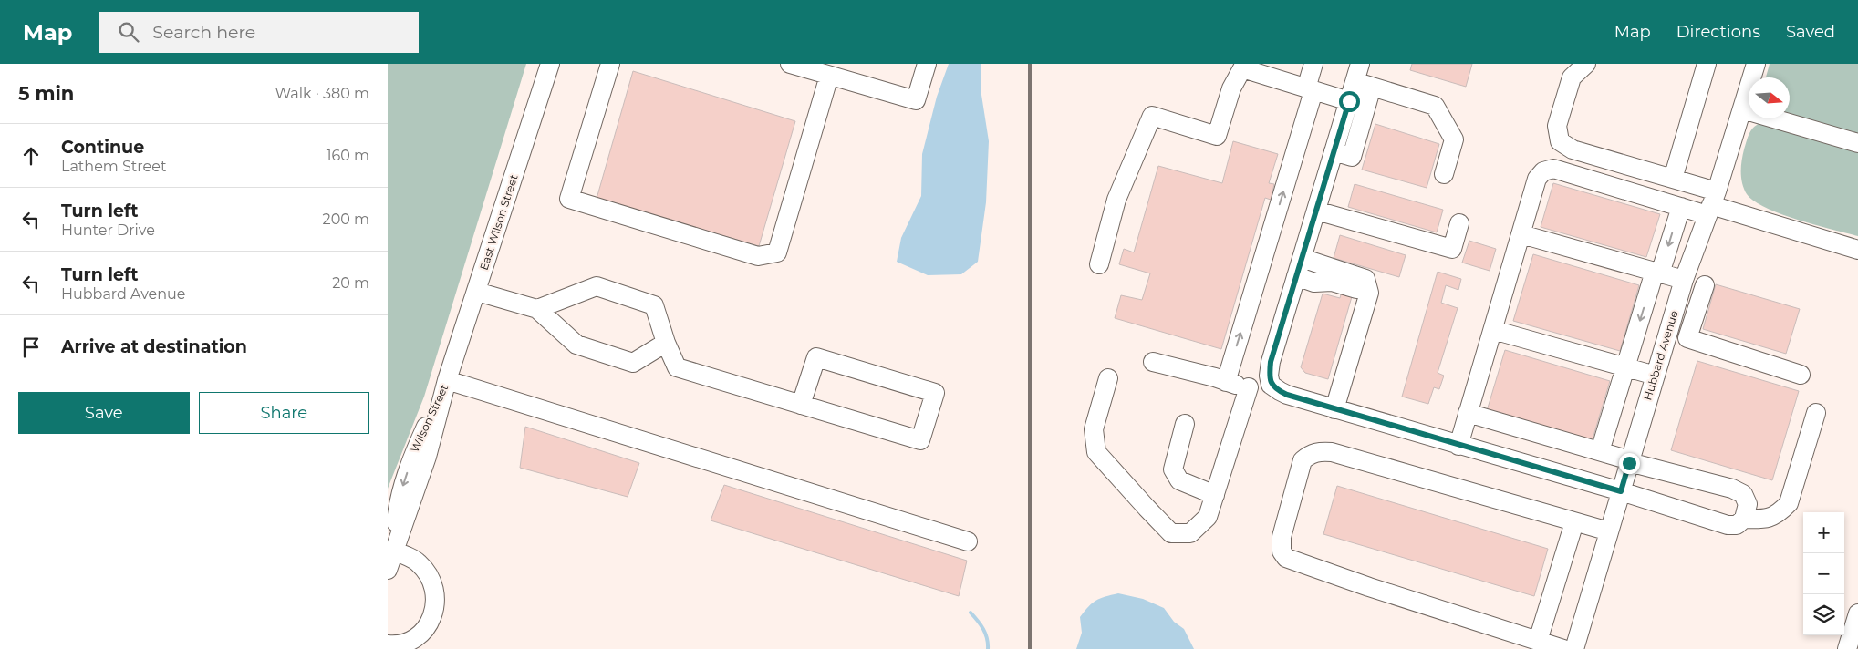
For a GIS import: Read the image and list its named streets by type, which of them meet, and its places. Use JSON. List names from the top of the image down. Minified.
{"streets":{"street":["East Wilson Street","Hubbard Avenue","Wilson Street"]},"crossings":[["East Wilson Street","Wilson Street"]],"north":"right","page":{"header":"Map","search":"Search here","nav":["Map","Directions","Saved"],"heading":["5 min","Walk · 380 m"],"list":[["Continue","Lathem Street","160 m"],["Turn left","Hunter Drive","200 m"],["Turn left","Hubbard Avenue","20 m"],"Arrive at destination"],"buttons":["Save","Share"],"map_buttons":["+","−"]}}
